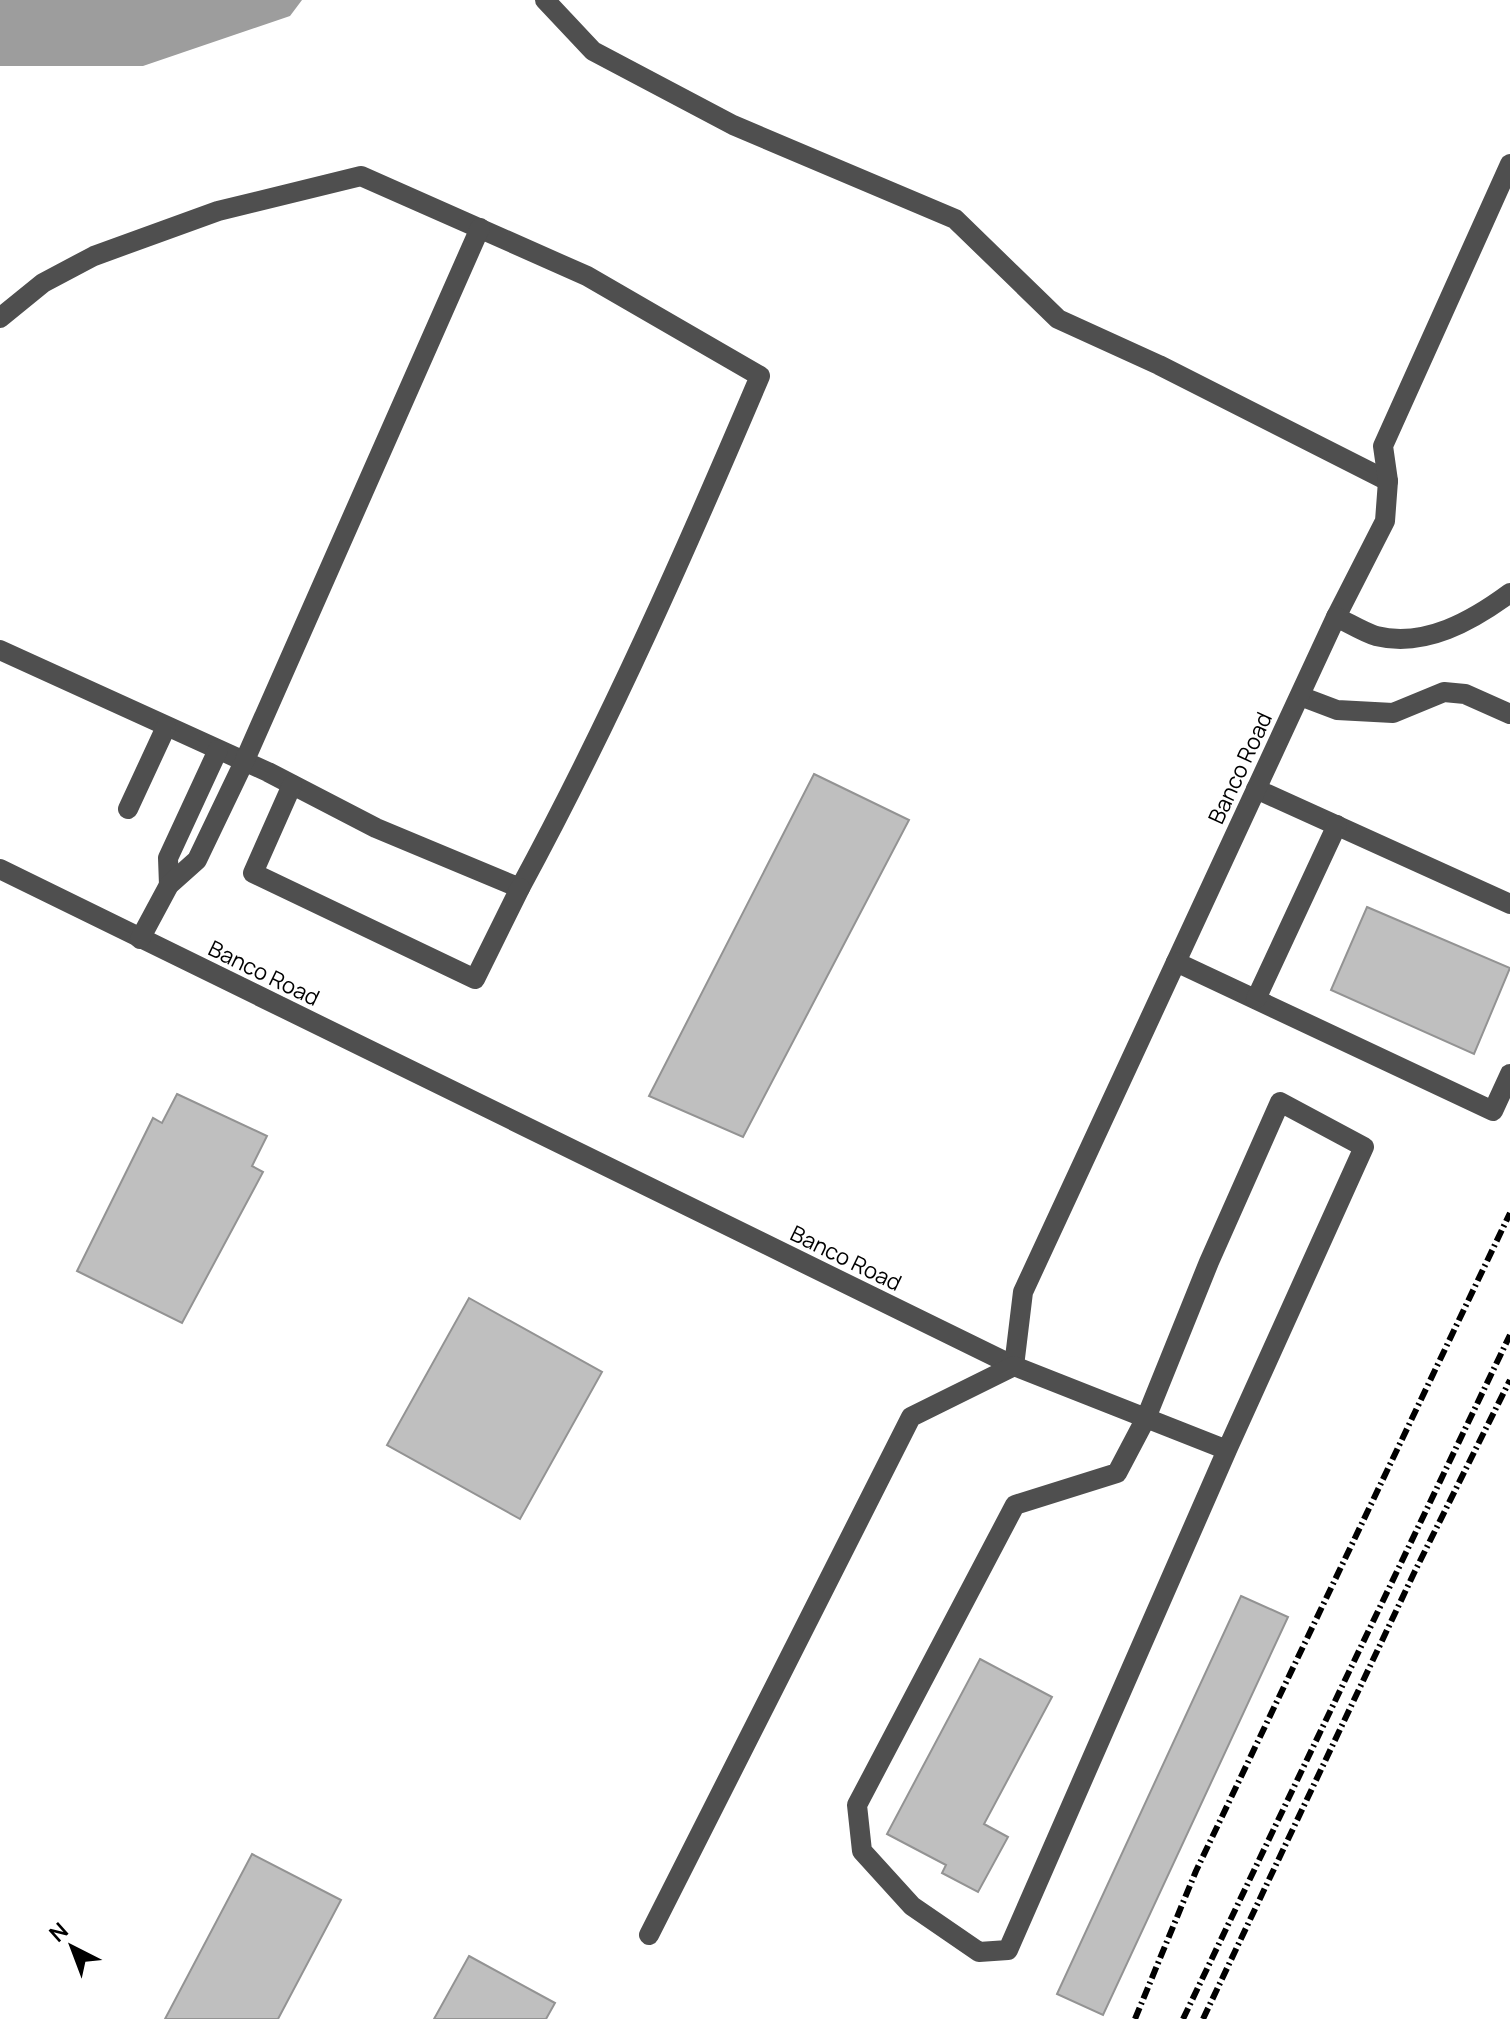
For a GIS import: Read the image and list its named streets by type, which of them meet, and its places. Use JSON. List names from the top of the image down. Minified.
{"streets":{"street":["Banco Road"]},"north":"top left"}
